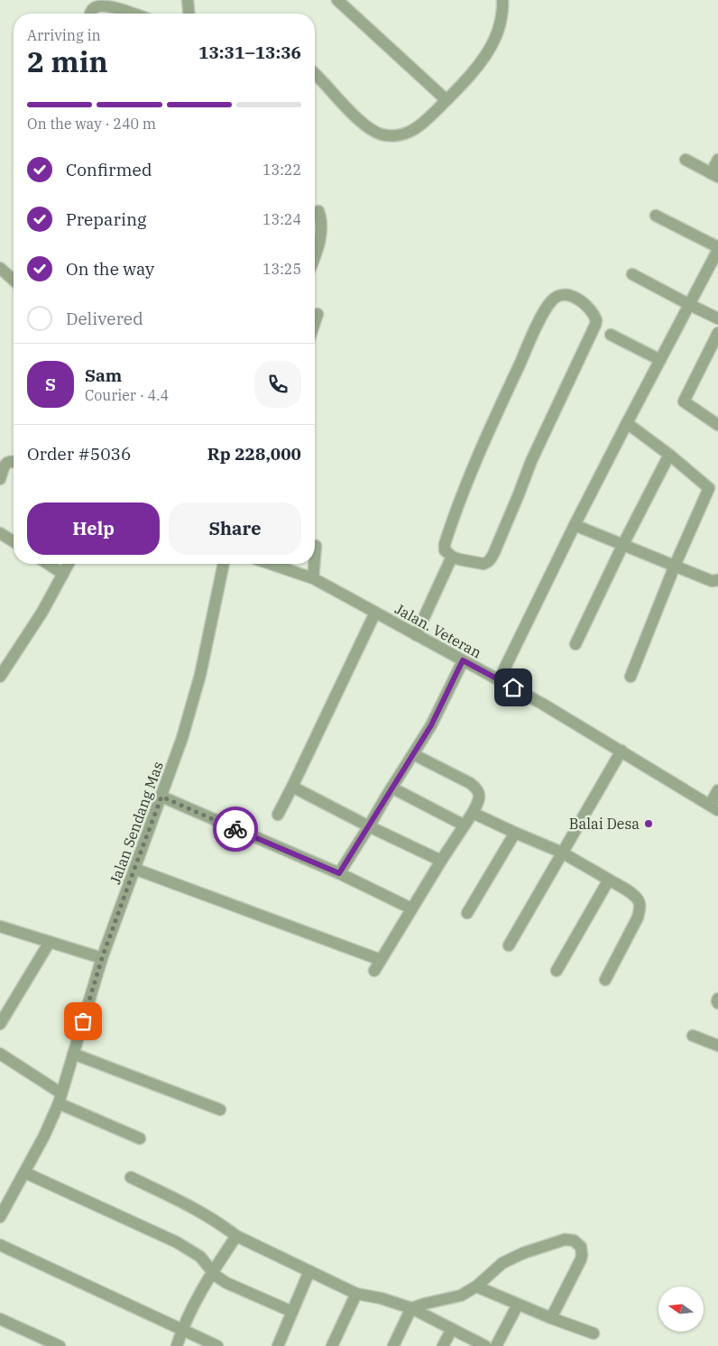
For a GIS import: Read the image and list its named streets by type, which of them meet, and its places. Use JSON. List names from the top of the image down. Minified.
{"streets":{"street":["Jalan. Veteran","Jalan Sendang Mas"]},"places":["Balai Desa"],"north":"left","page":{"heading":["2 min","Arriving in","13:31–13:36"],"panel":["Sam","Courier · 4.4","Order #5036","Rp 228,000"],"bar":"On the way · 240 m","list":[["Confirmed","13:22"],["Preparing","13:24"],["On the way","13:25"],"Delivered"],"round":"S","buttons":["Help","Share"]}}
